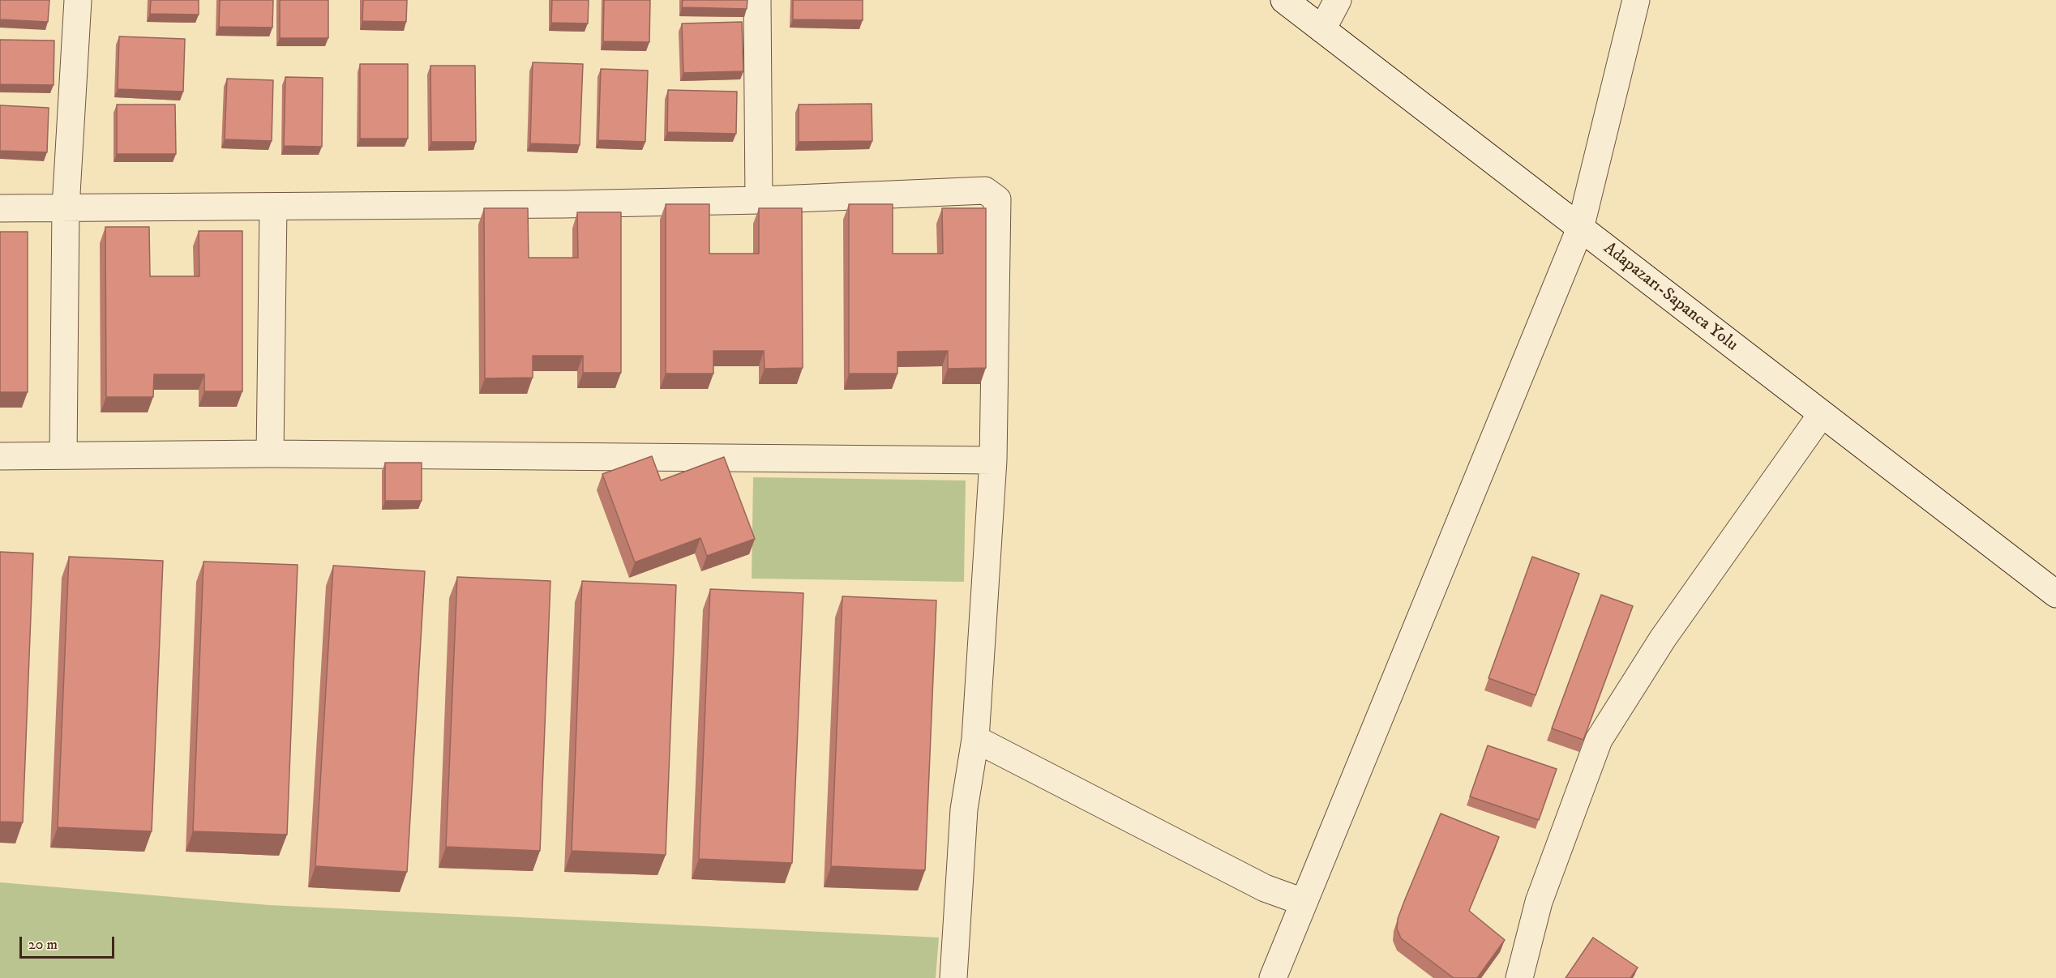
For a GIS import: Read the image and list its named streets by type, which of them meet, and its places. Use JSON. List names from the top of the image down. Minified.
{"streets":{"street":["Adapazarı-Sapanca Yolu"]},"scale_bar":"20 m"}
